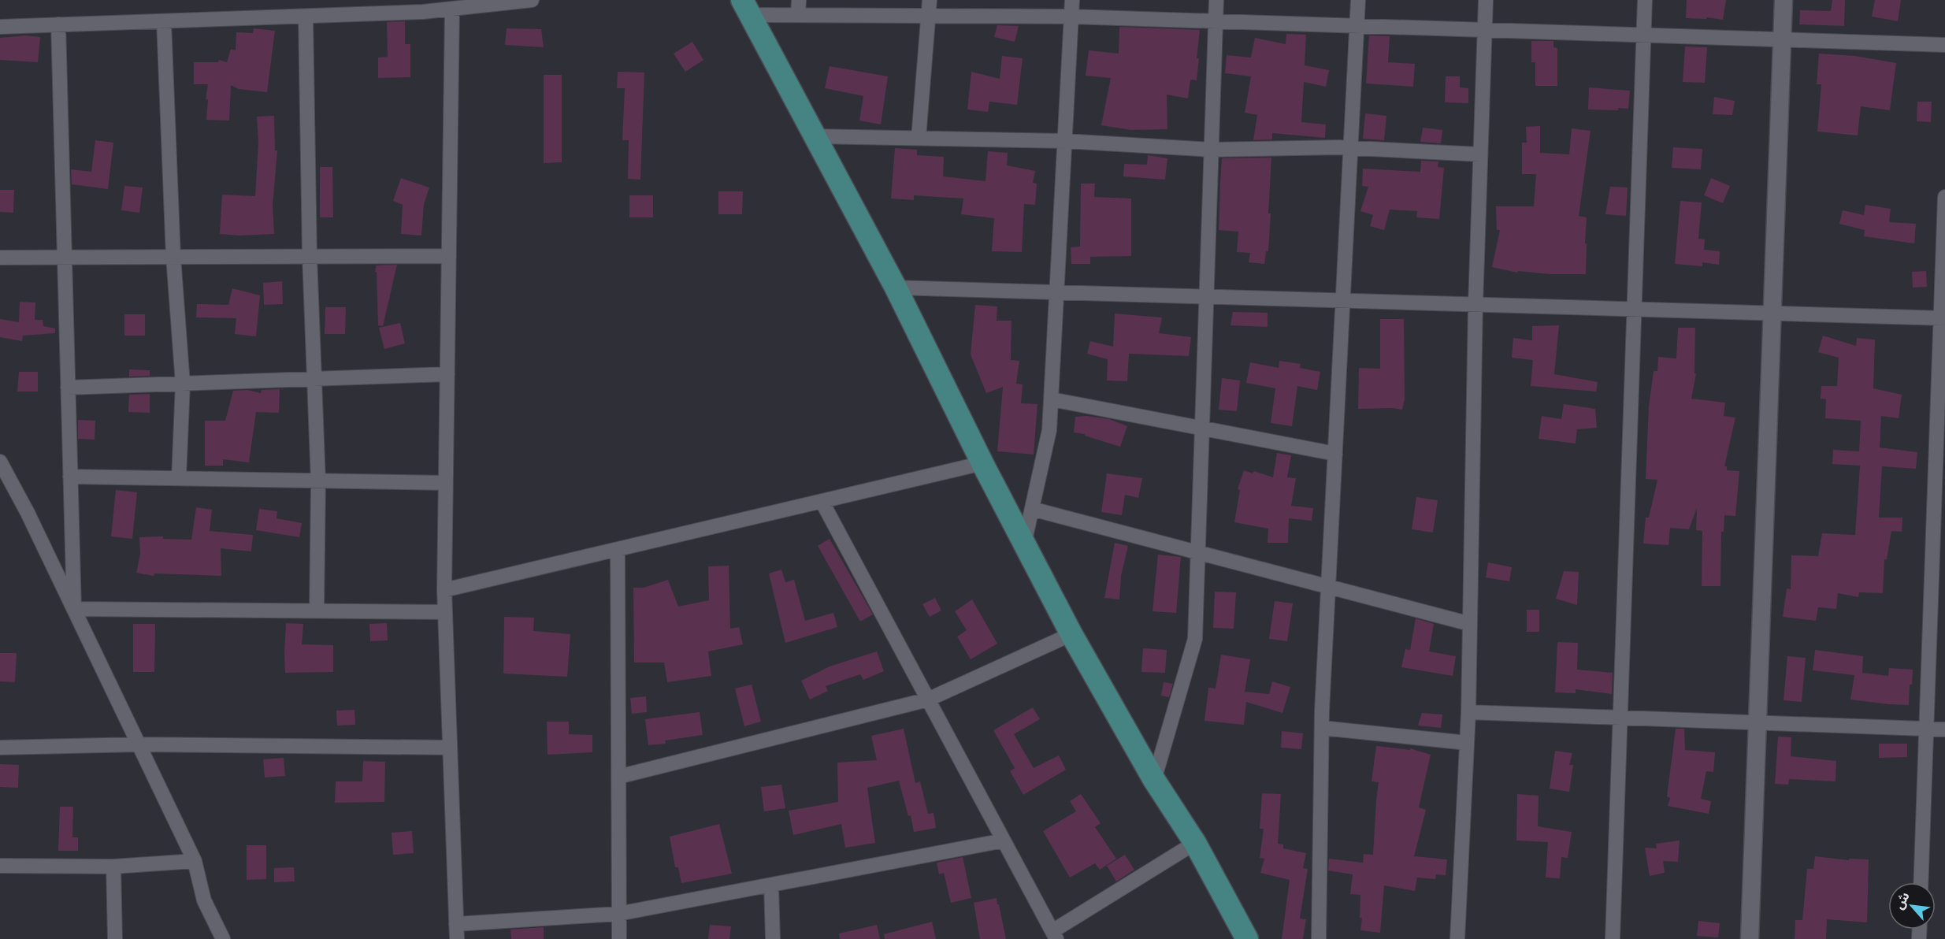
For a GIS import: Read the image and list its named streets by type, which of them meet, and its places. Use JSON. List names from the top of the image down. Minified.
{"north":"top left"}
